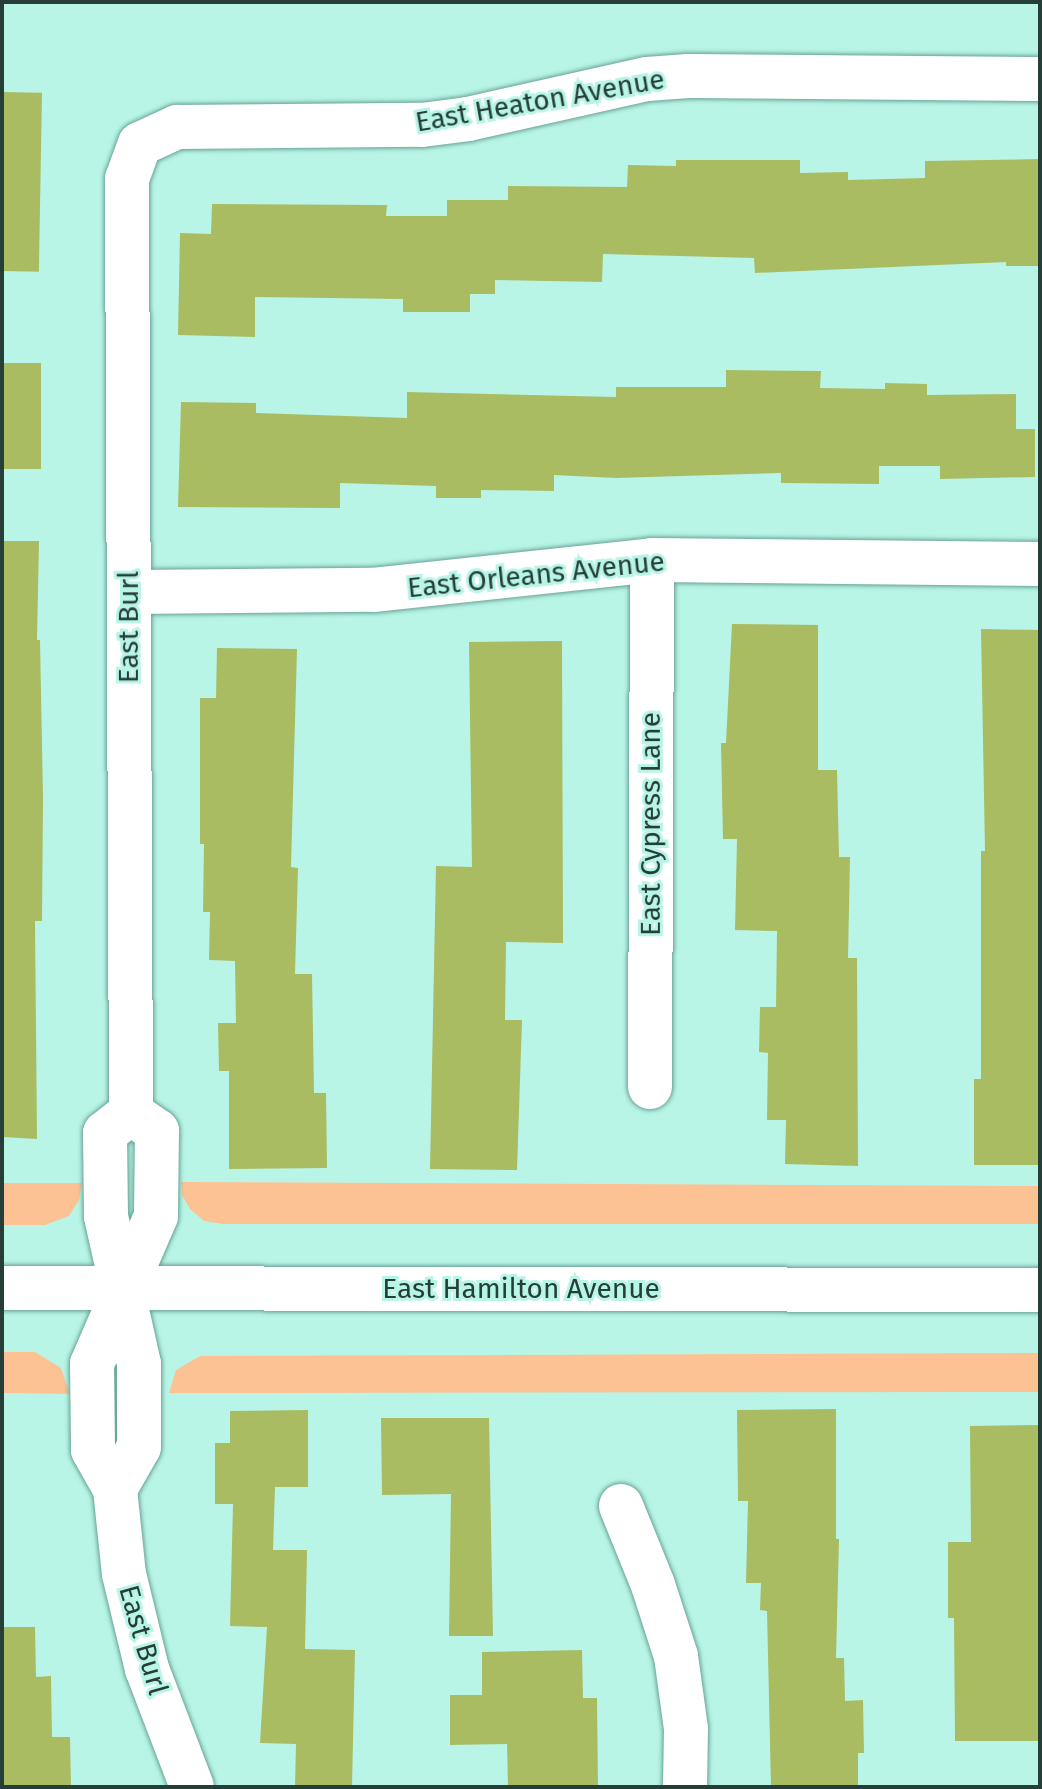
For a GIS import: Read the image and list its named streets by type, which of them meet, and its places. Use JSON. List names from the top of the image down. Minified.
{"streets":{"street":["East Heaton Avenue","East Orleans Avenue","East Burl","East Cypress Lane","East Hamilton Avenue"]},"crossings":[["East Heaton Avenue","East Burl"],["East Orleans Avenue","East Burl"],["East Orleans Avenue","East Cypress Lane"],["East Burl","East Hamilton Avenue"]]}
